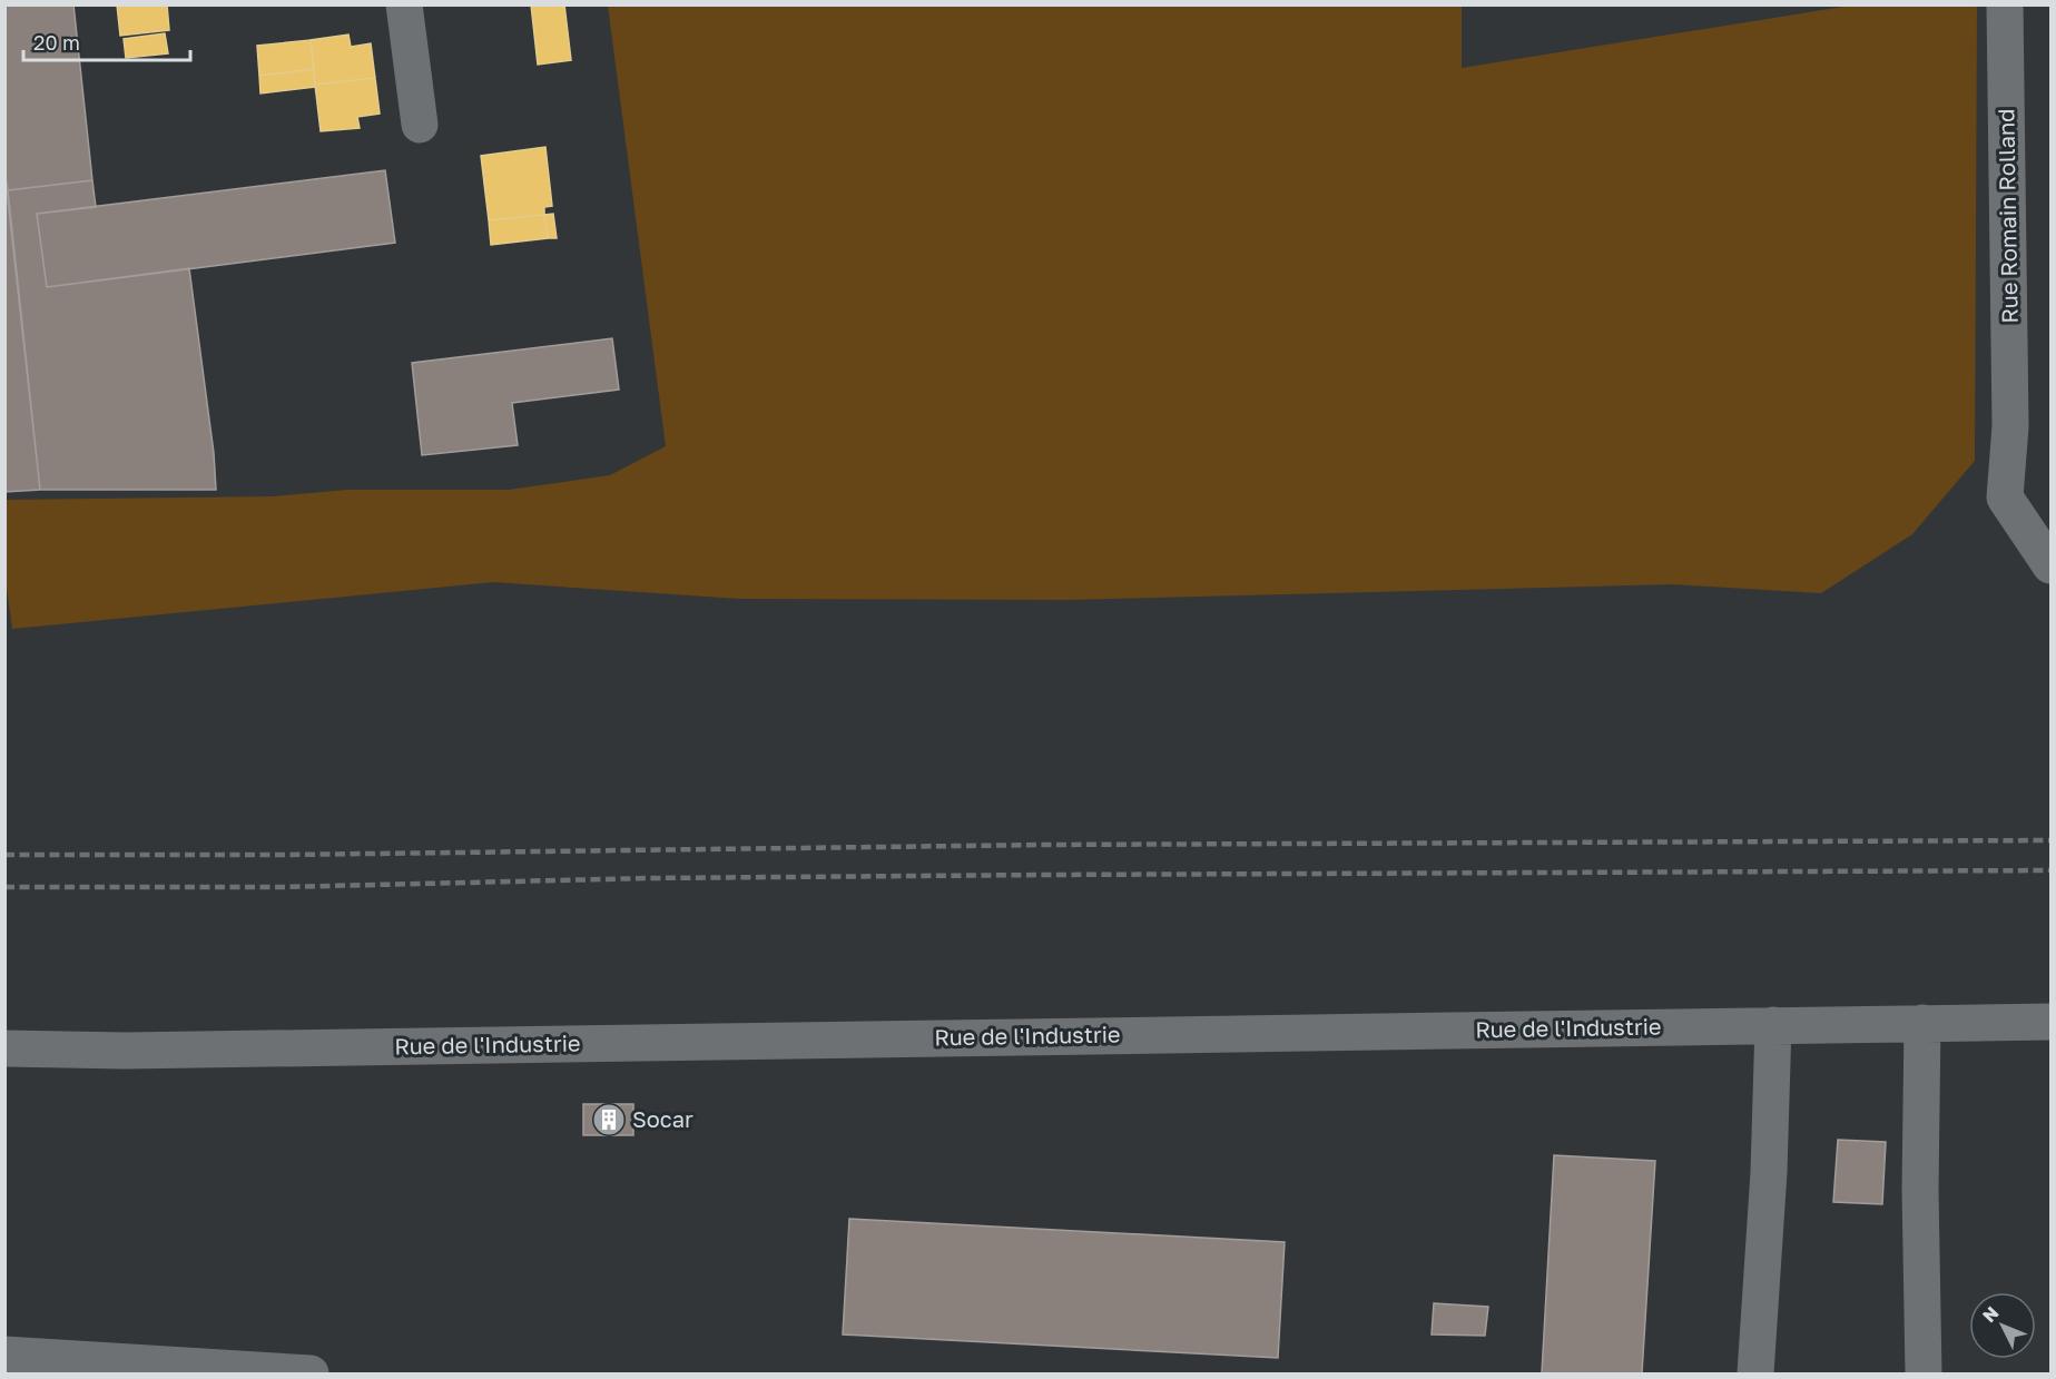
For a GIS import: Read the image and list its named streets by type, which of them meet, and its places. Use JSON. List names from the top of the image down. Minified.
{"streets":{"street":["Rue Romain Rolland","Rue de l'Industrie"]},"places":{"building":["Socar"]},"scale_bar":"20 m","north":"top left"}
